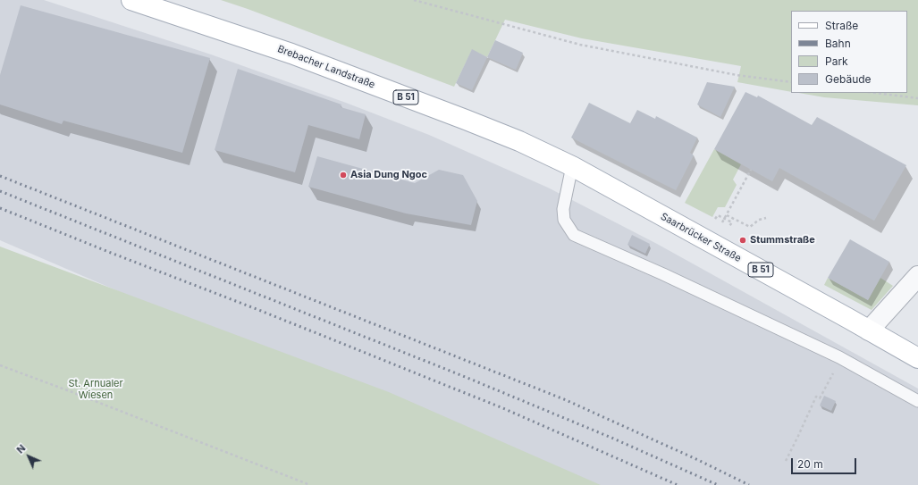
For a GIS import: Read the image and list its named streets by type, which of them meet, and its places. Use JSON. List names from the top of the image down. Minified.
{"streets":{"main road":["Brebacher Landstraße","B 51","Saarbrücker Straße"]},"crossings":[["Brebacher Landstraße","Saarbrücker Straße"]],"parks":["St. Arnualer Wiesen"],"places":["Asia Dung Ngoc","Stummstraße"],"legend":["Straße","Bahn","Park","Gebäude"],"scale_bar":"20 m","north":"top left"}
